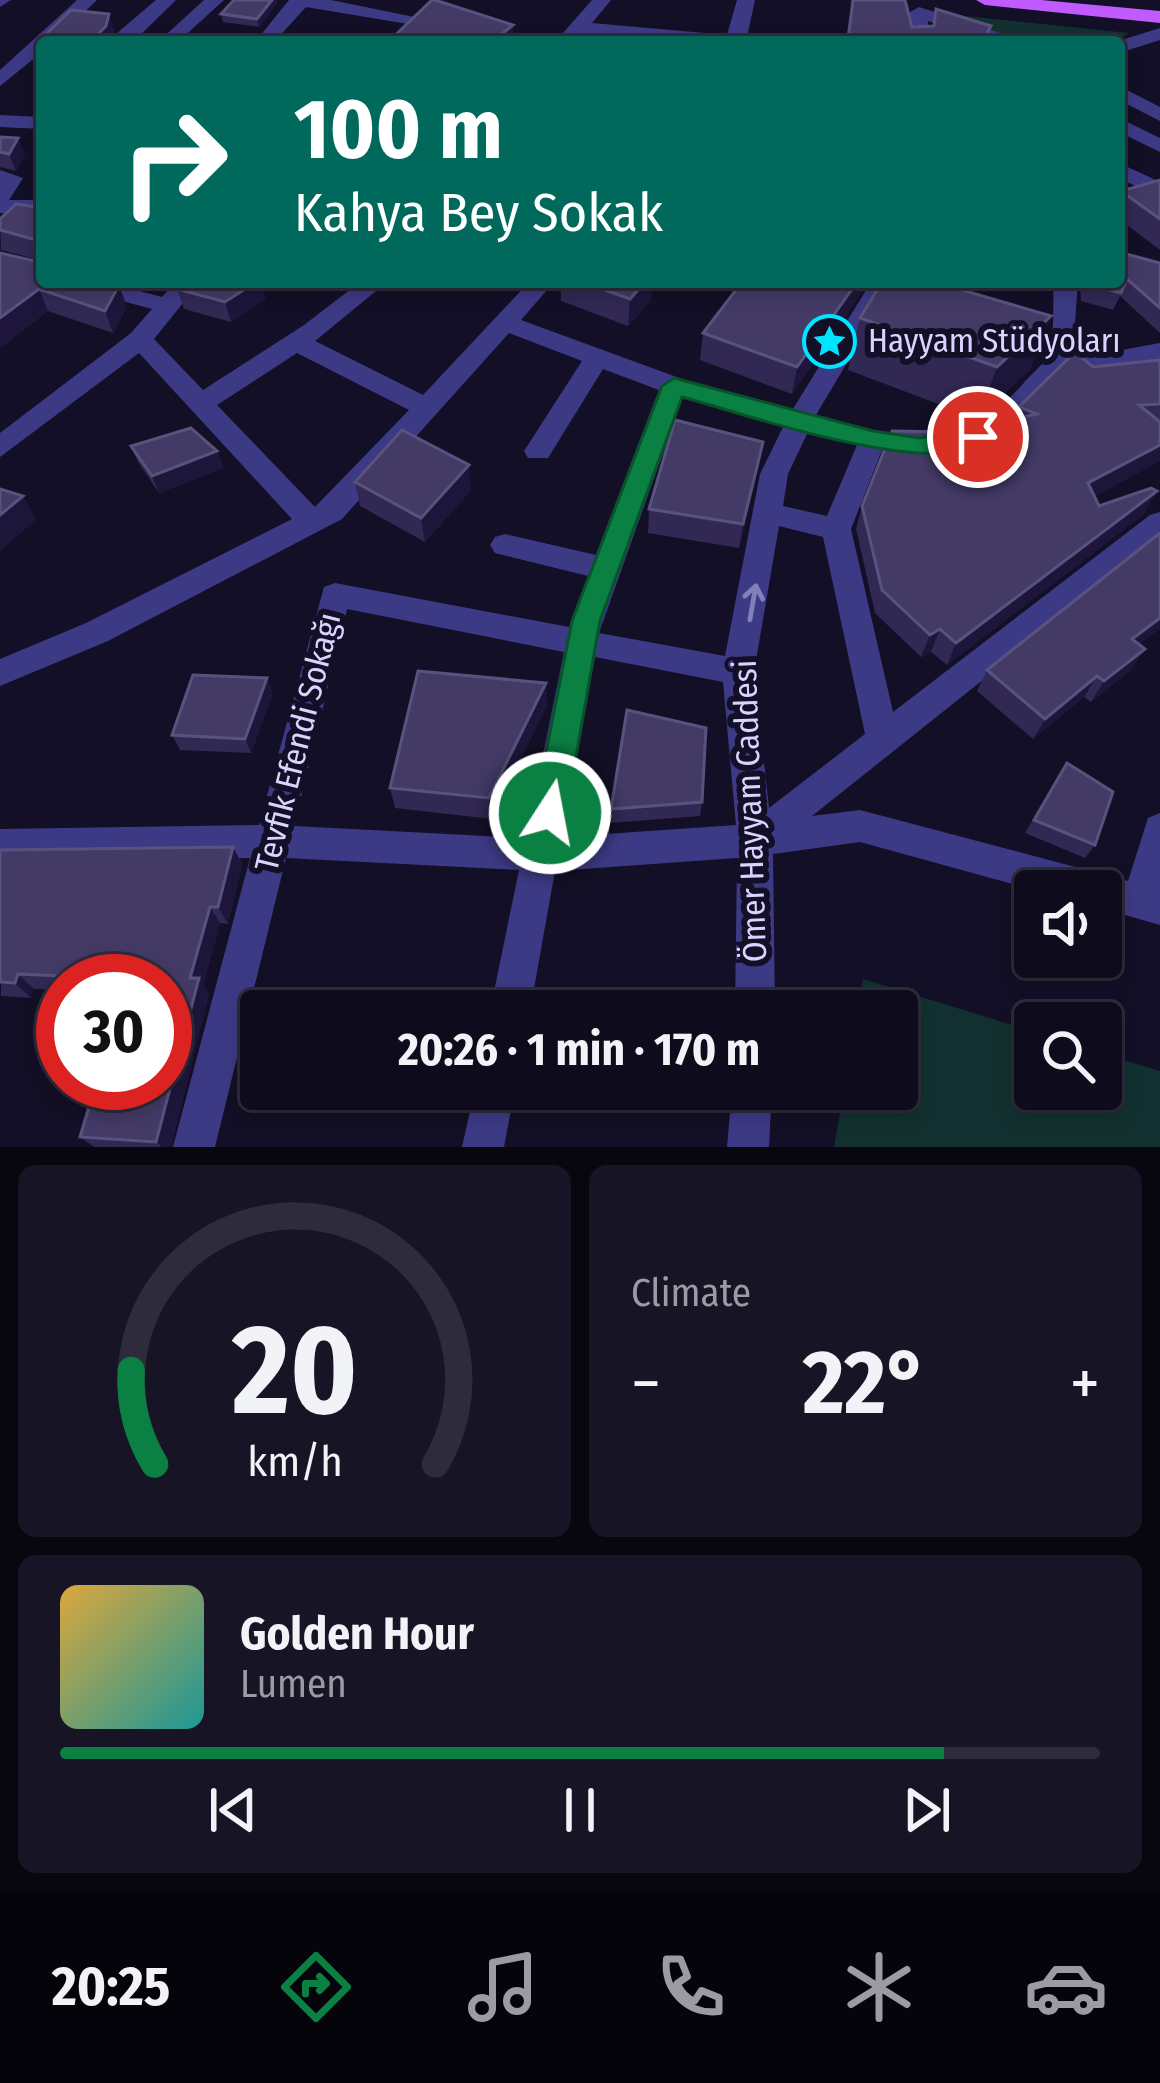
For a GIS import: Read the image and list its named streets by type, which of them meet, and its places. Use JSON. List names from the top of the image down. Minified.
{"streets":{"street":["Tevfik Efendi Sokağı","Ömer Hayyam Caddesi"]},"crossings":[["Tevfik Efendi Sokağı","Ömer Hayyam Caddesi"]],"places":{"place":["Hayyam Stüdyoları"]},"page":{"turn":["100 m","Kahya Bey Sokak"],"limit":"30","trip":"20:26 · 1 min · 170 m","tile":"Climate","heat":["−","22°","+"],"song":["Golden Hour","Lumen"],"tabs":"20:25","gauge":["20","km/h"]}}
